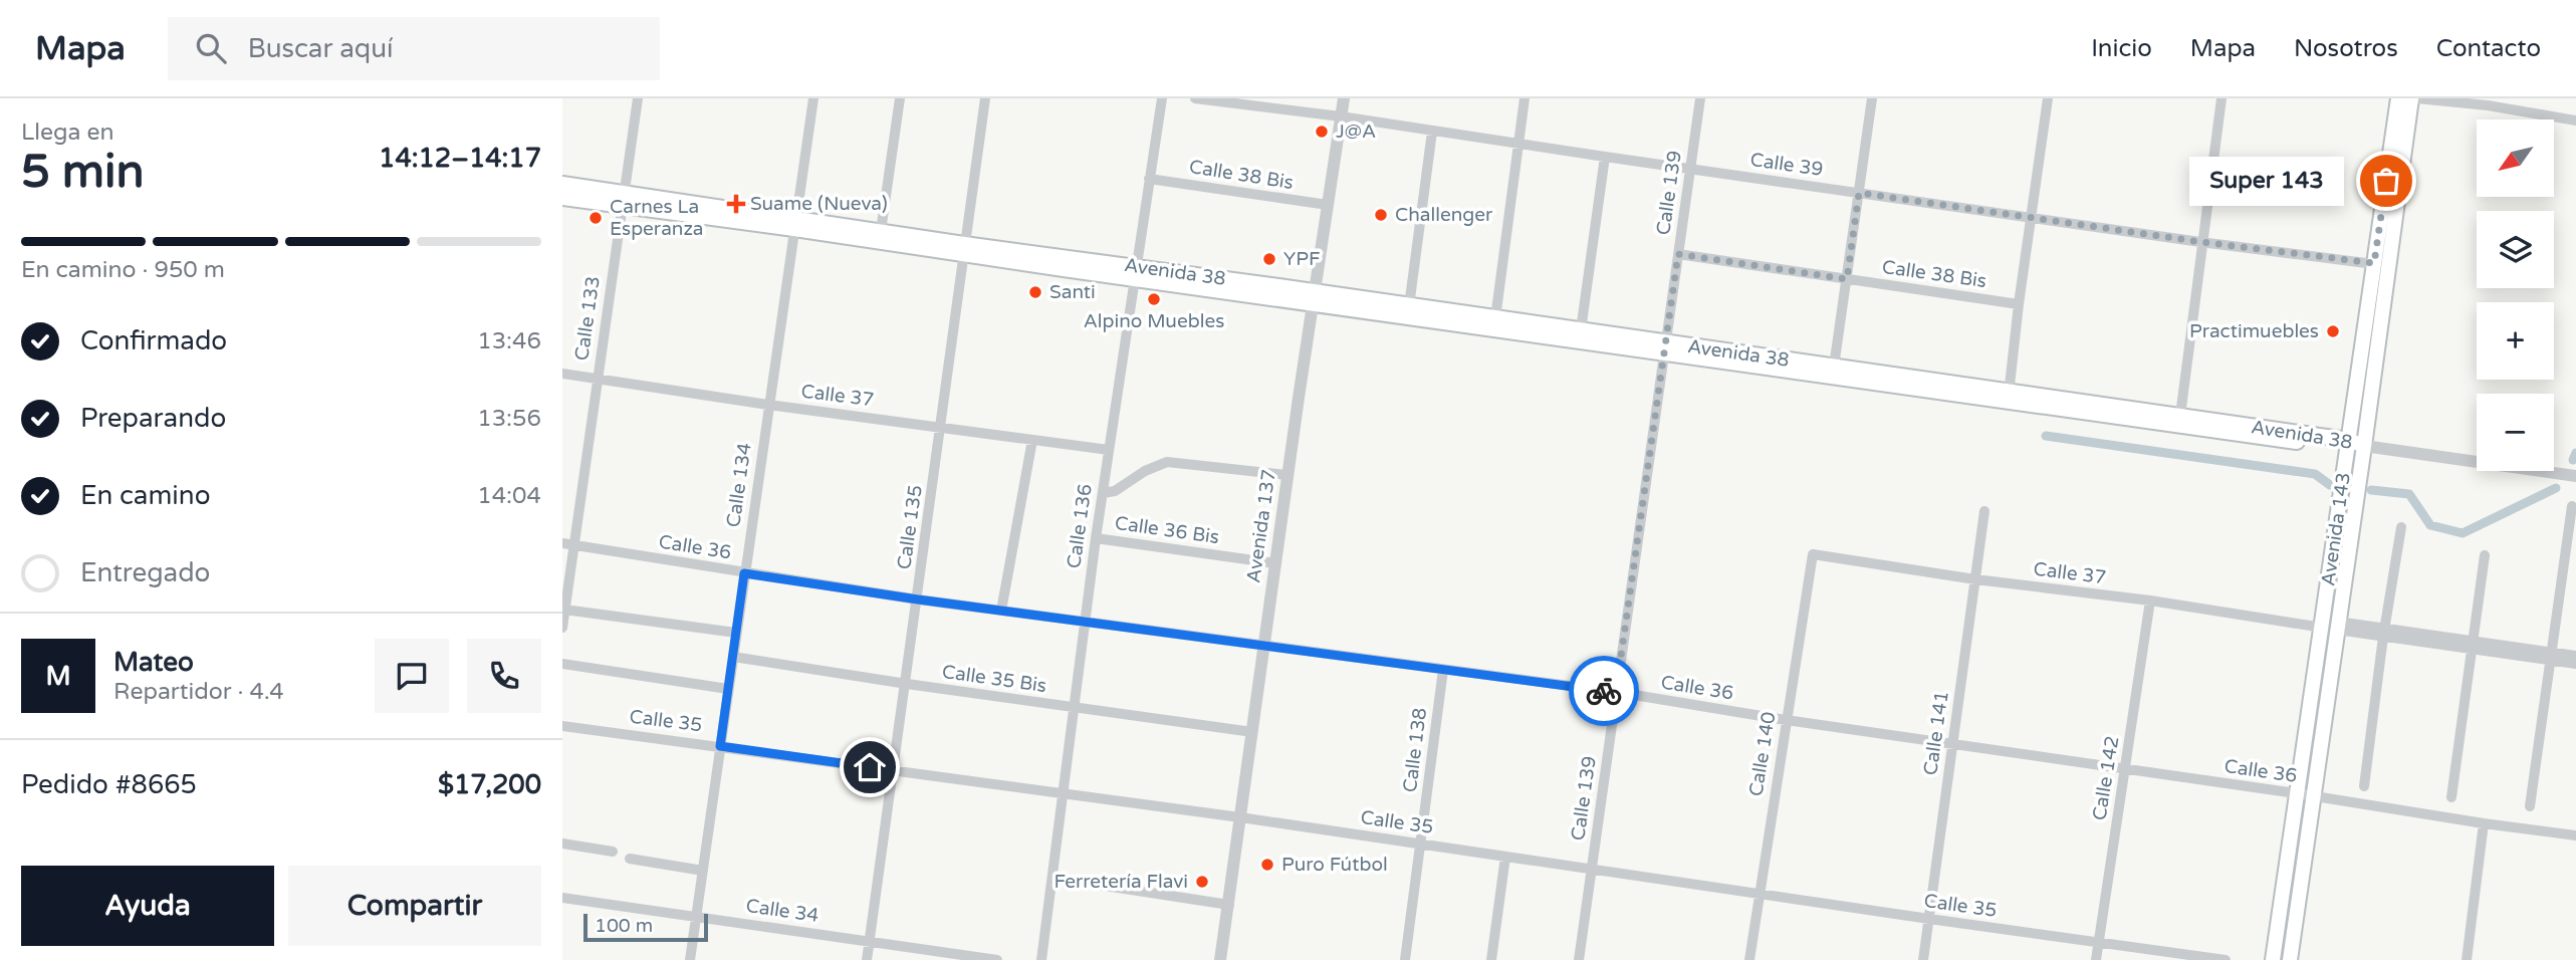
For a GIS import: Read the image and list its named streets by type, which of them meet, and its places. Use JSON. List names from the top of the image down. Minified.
{"streets":{"main road":["Avenida 38","Avenida 143"],"street":["Calle 39","Calle 38 Bis","Calle 139","Calle 133","Calle 37","Calle 134","Calle 136","Avenida 137","Calle 135","Calle 36 Bis","Calle 36","Calle 35 Bis","Calle 35","Calle 141","Calle 138","Calle 140","Calle 142","Calle 34"]},"crossings":[["Calle 39","Calle 139"],["Calle 39","Avenida 137"],["Calle 39","Avenida 143"],["Calle 38 Bis","Calle 139"],["Calle 38 Bis","Calle 136"],["Calle 38 Bis","Avenida 137"],["Calle 139","Avenida 38"],["Calle 139","Calle 36"],["Calle 139","Calle 35"],["Avenida 38","Calle 133"],["Avenida 38","Calle 134"],["Avenida 38","Calle 136"],["Avenida 38","Avenida 137"],["Avenida 38","Calle 135"],["Avenida 38","Avenida 143"],["Calle 133","Calle 37"],["Calle 133","Calle 36"],["Calle 37","Calle 134"],["Calle 37","Calle 136"],["Calle 37","Calle 135"],["Calle 37","Avenida 143"],["Calle 37","Calle 141"],["Calle 37","Calle 140"],["Calle 37","Calle 142"],["Calle 134","Calle 36"],["Calle 134","Calle 35 Bis"],["Calle 134","Calle 35"],["Calle 134","Calle 34"],["Calle 136","Calle 36 Bis"],["Calle 136","Calle 36"],["Calle 136","Calle 35 Bis"],["Calle 136","Calle 35"],["Avenida 137","Calle 36 Bis"],["Avenida 137","Calle 36"],["Avenida 137","Calle 35 Bis"],["Avenida 137","Calle 35"],["Calle 135","Calle 36"],["Calle 135","Calle 35 Bis"],["Calle 135","Calle 35"],["Calle 135","Calle 34"],["Avenida 143","Calle 36"],["Calle 36","Calle 141"],["Calle 36","Calle 138"],["Calle 36","Calle 140"],["Calle 36","Calle 142"],["Calle 35","Calle 141"],["Calle 35","Calle 138"],["Calle 35","Calle 140"],["Calle 35","Calle 142"]],"places":{"other":["J@A","Super 143","Challenger","Carnes La Esperanza","YPF","Santi","Alpino Muebles","Practimuebles","Puro Fútbol","Ferretería Flavi"],"health":["Suame (Nueva)"]},"scale_bar":"100 m","north":"bottom left","page":{"header":"Mapa","search":"Buscar aquí","nav":["Inicio","Mapa","Nosotros","Contacto"],"heading":["5 min","Llega en","14:12–14:17"],"panel":["Mateo","Repartidor · 4.4","Pedido #8665","$17,200"],"map_buttons":["+","−"],"bubble":"Super 143","bar":"En camino · 950 m","list":[["Confirmado","13:46"],["Preparando","13:56"],["En camino","14:04"],"Entregado"],"round":"M","buttons":["Ayuda","Compartir"],"scale":"100 m"}}
